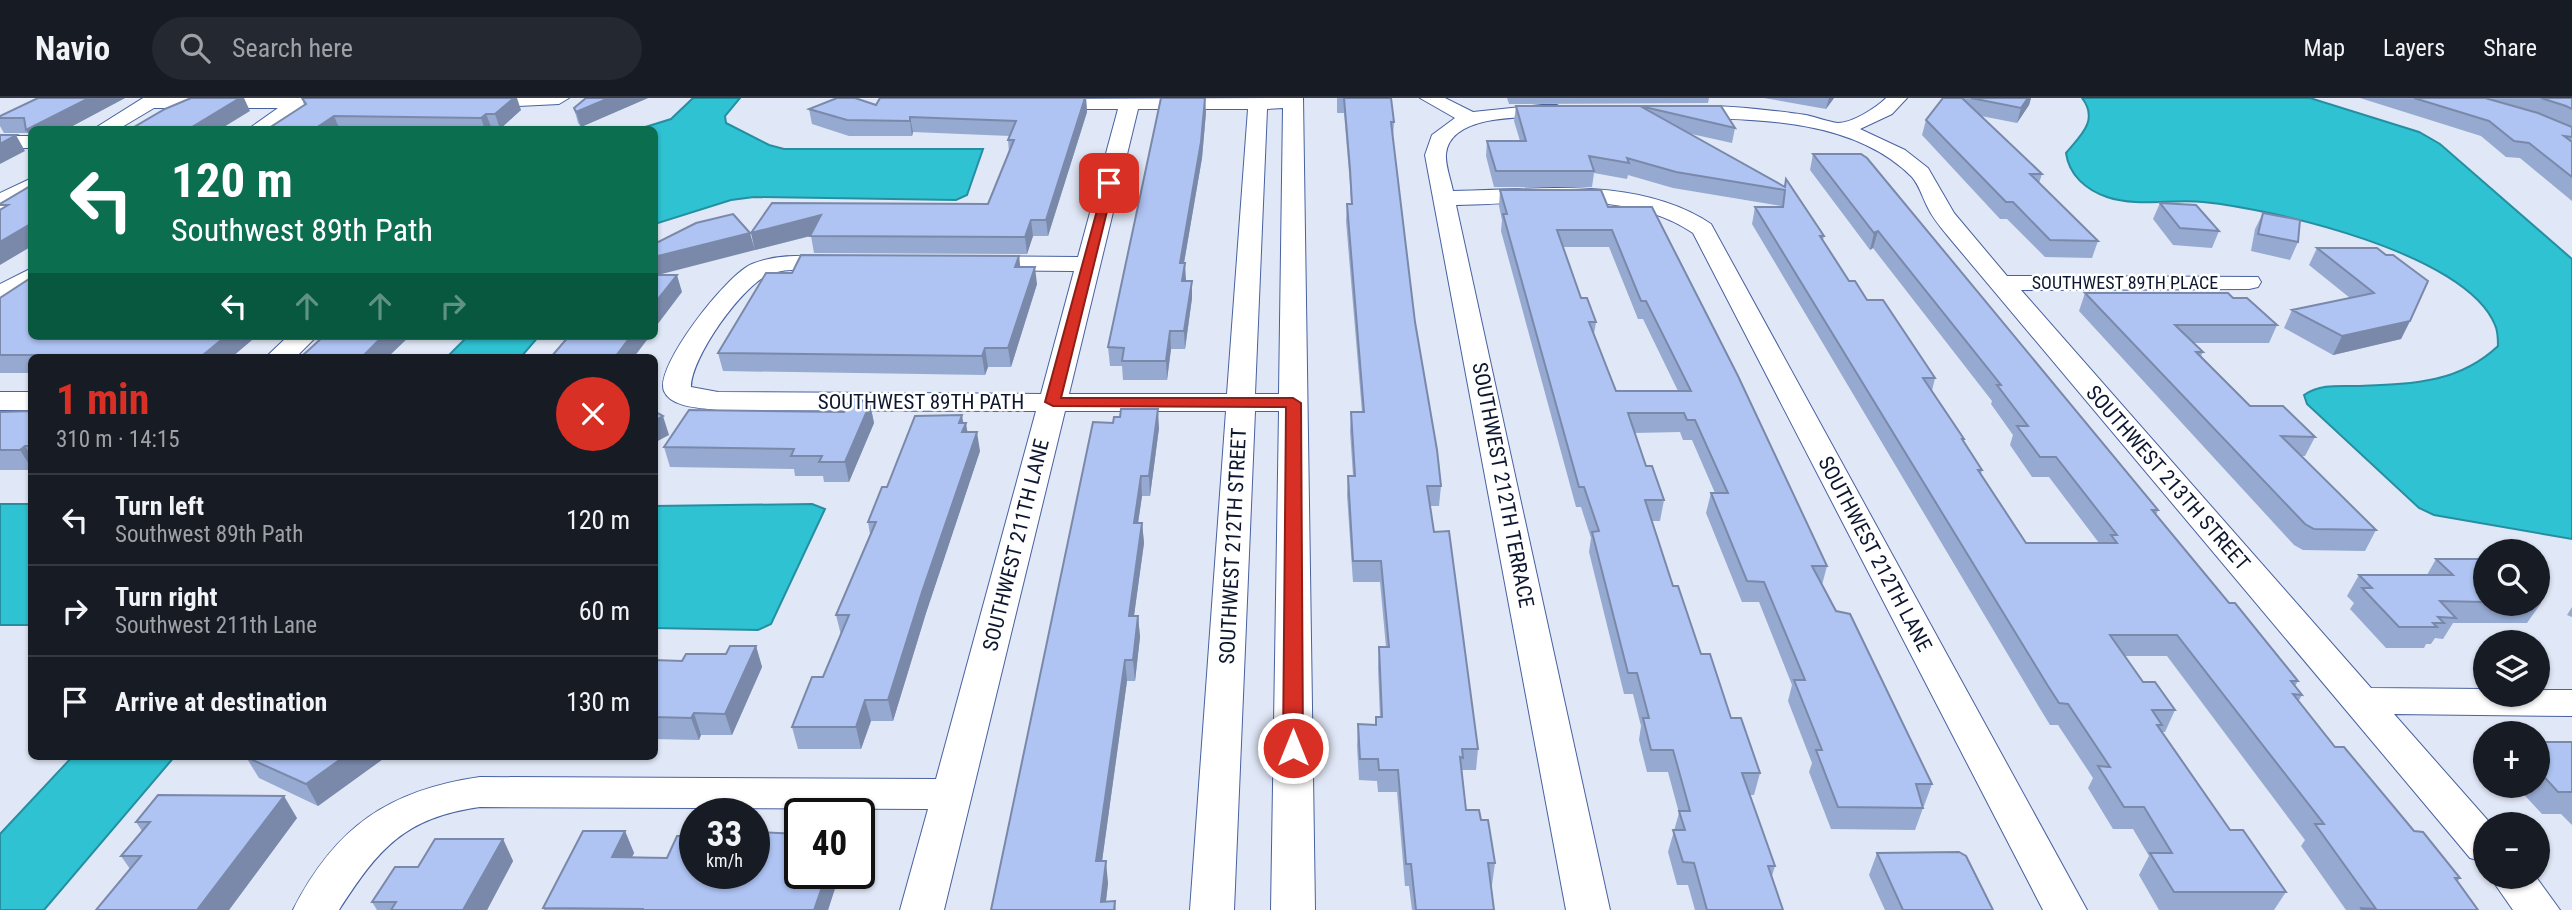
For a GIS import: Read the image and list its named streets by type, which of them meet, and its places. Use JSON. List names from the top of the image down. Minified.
{"streets":{"street":["SOUTHWEST 89TH PLACE","SOUTHWEST 89TH PATH","SOUTHWEST 213TH STREET","SOUTHWEST 212TH TERRACE","SOUTHWEST 211TH LANE","SOUTHWEST 212TH STREET","SOUTHWEST 212TH LANE"]},"crossings":[["SOUTHWEST 89TH PLACE","SOUTHWEST 213TH STREET"],["SOUTHWEST 89TH PATH","SOUTHWEST 211TH LANE"],["SOUTHWEST 89TH PATH","SOUTHWEST 212TH STREET"],["SOUTHWEST 212TH TERRACE","SOUTHWEST 212TH LANE"]],"page":{"header":"Navio","search":"Search here","nav":["Map","Layers","Share"],"turn":["120 m","Southwest 89th Path"],"heading":["1 min","310 m · 14:15"],"list":[{"name":"Turn left","note":"Southwest 89th Path","value":"120 m"},{"name":"Turn right","note":"Southwest 211th Lane","value":"60 m"},{"name":"Arrive at destination","value":"130 m"}],"map_buttons":["+","−"],"speed":"33 km/h","limit":"40"}}
